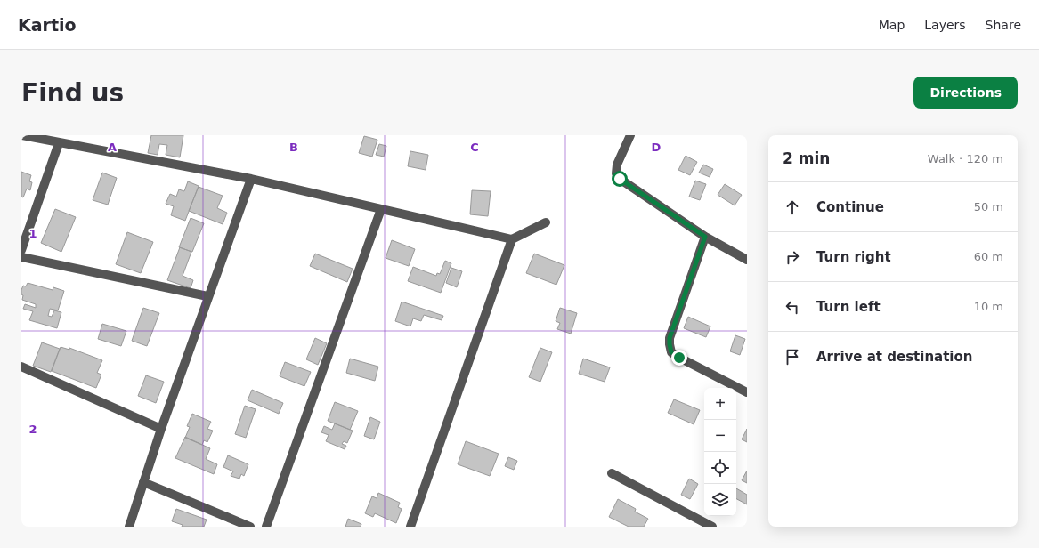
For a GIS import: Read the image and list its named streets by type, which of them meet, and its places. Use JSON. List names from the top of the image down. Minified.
{"page":{"header":"Kartio","nav":["Map","Layers","Share"],"buttons":"Directions","title":"Find us","heading":["2 min","Walk · 120 m"],"list":[["Continue","50 m"],["Turn right","60 m"],["Turn left","10 m"],"Arrive at destination"],"map_buttons":["+","−"]},"grid":{"columns":["A","B","C","D"],"rows":["1","2"]}}
